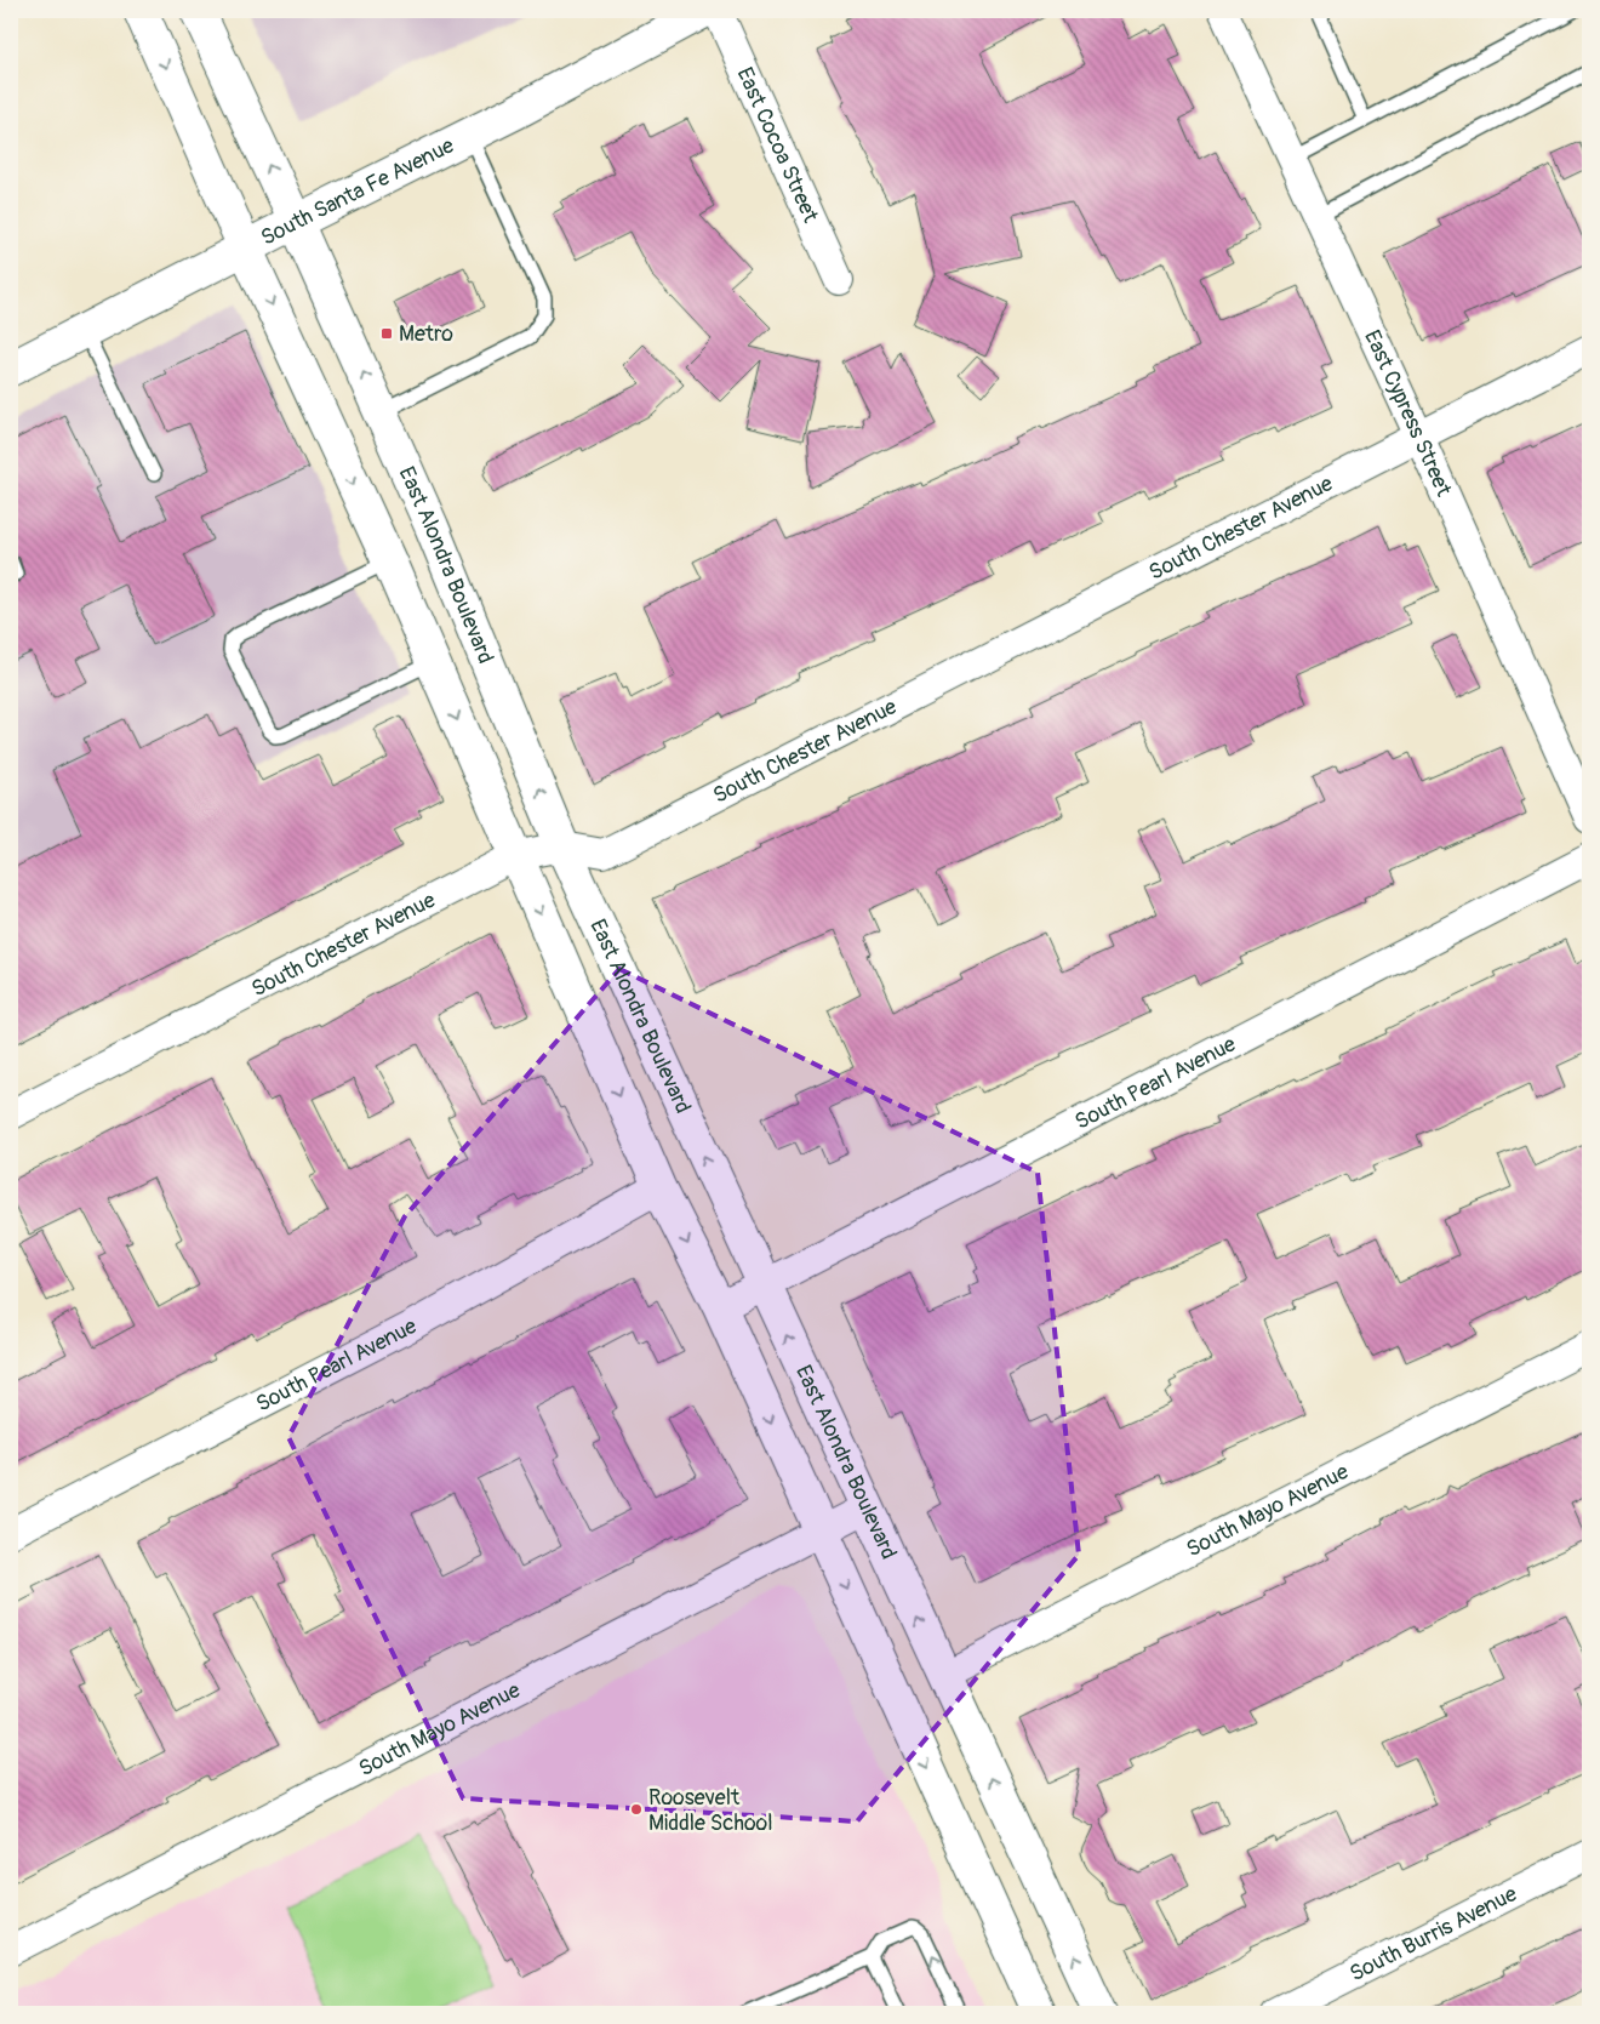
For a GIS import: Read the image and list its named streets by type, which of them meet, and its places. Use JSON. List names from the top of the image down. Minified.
{"streets":{"main road":["South Santa Fe Avenue","East Alondra Boulevard"],"street":["East Cocoa Street","East Cypress Street","South Chester Avenue","South Pearl Avenue","South Mayo Avenue","South Burris Avenue"]},"crossings":[["South Santa Fe Avenue","East Alondra Boulevard"],["East Cypress Street","South Chester Avenue"],["South Chester Avenue","East Alondra Boulevard"],["East Alondra Boulevard","South Pearl Avenue"],["East Alondra Boulevard","South Mayo Avenue"]],"places":{"transit":["Metro"],"other":["Roosevelt Middle School"]}}
